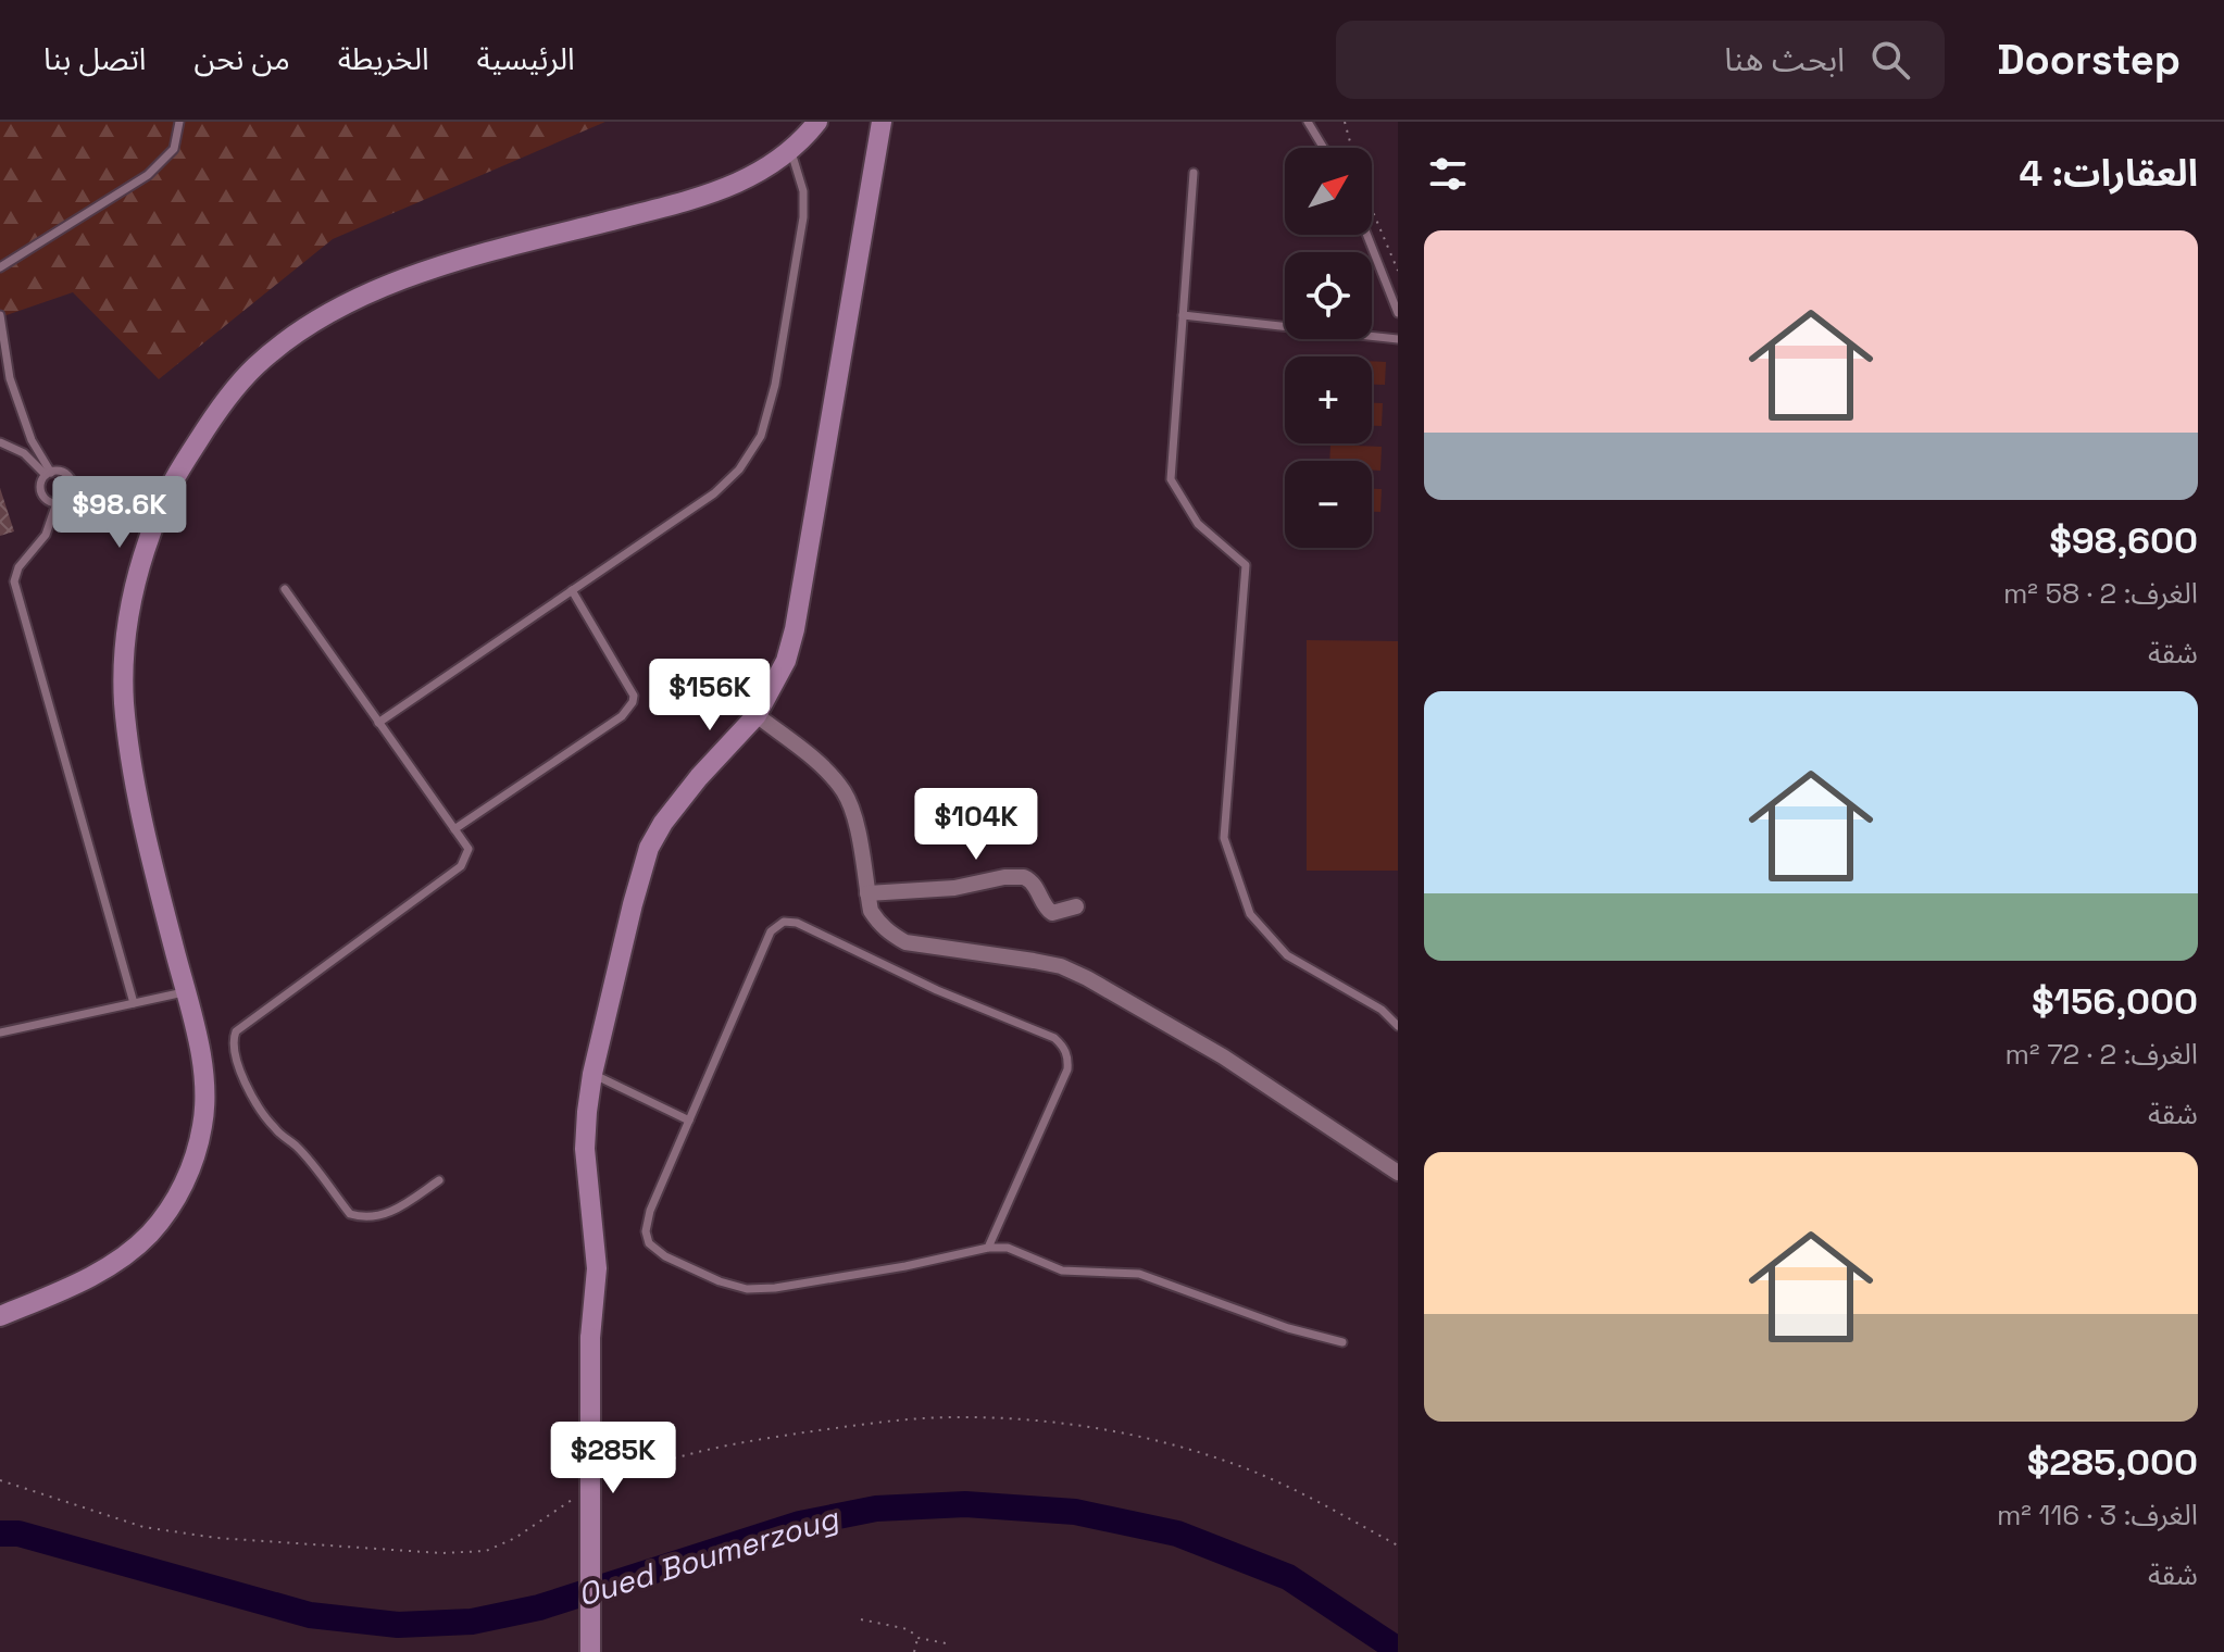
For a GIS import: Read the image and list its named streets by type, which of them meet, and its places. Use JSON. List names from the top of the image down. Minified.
{"water":["Oued Boumerzoug"],"north":"top right","page":{"header":"Doorstep","search":"ابحث هنا","nav":["الرئيسية","الخريطة","من نحن","اتصل بنا"],"heading":"العقارات: 4","map_buttons":["+","−"],"list":[{"name":"$98,600","note":"الغرف: 2 · 58 m² · شقة"},{"name":"$156,000","note":"الغرف: 2 · 72 m² · شقة"},{"name":"$285,000","note":"الغرف: 3 · 116 m² · شقة"}],"price":["$98.6K","$156K","$104K","$285K"]}}
